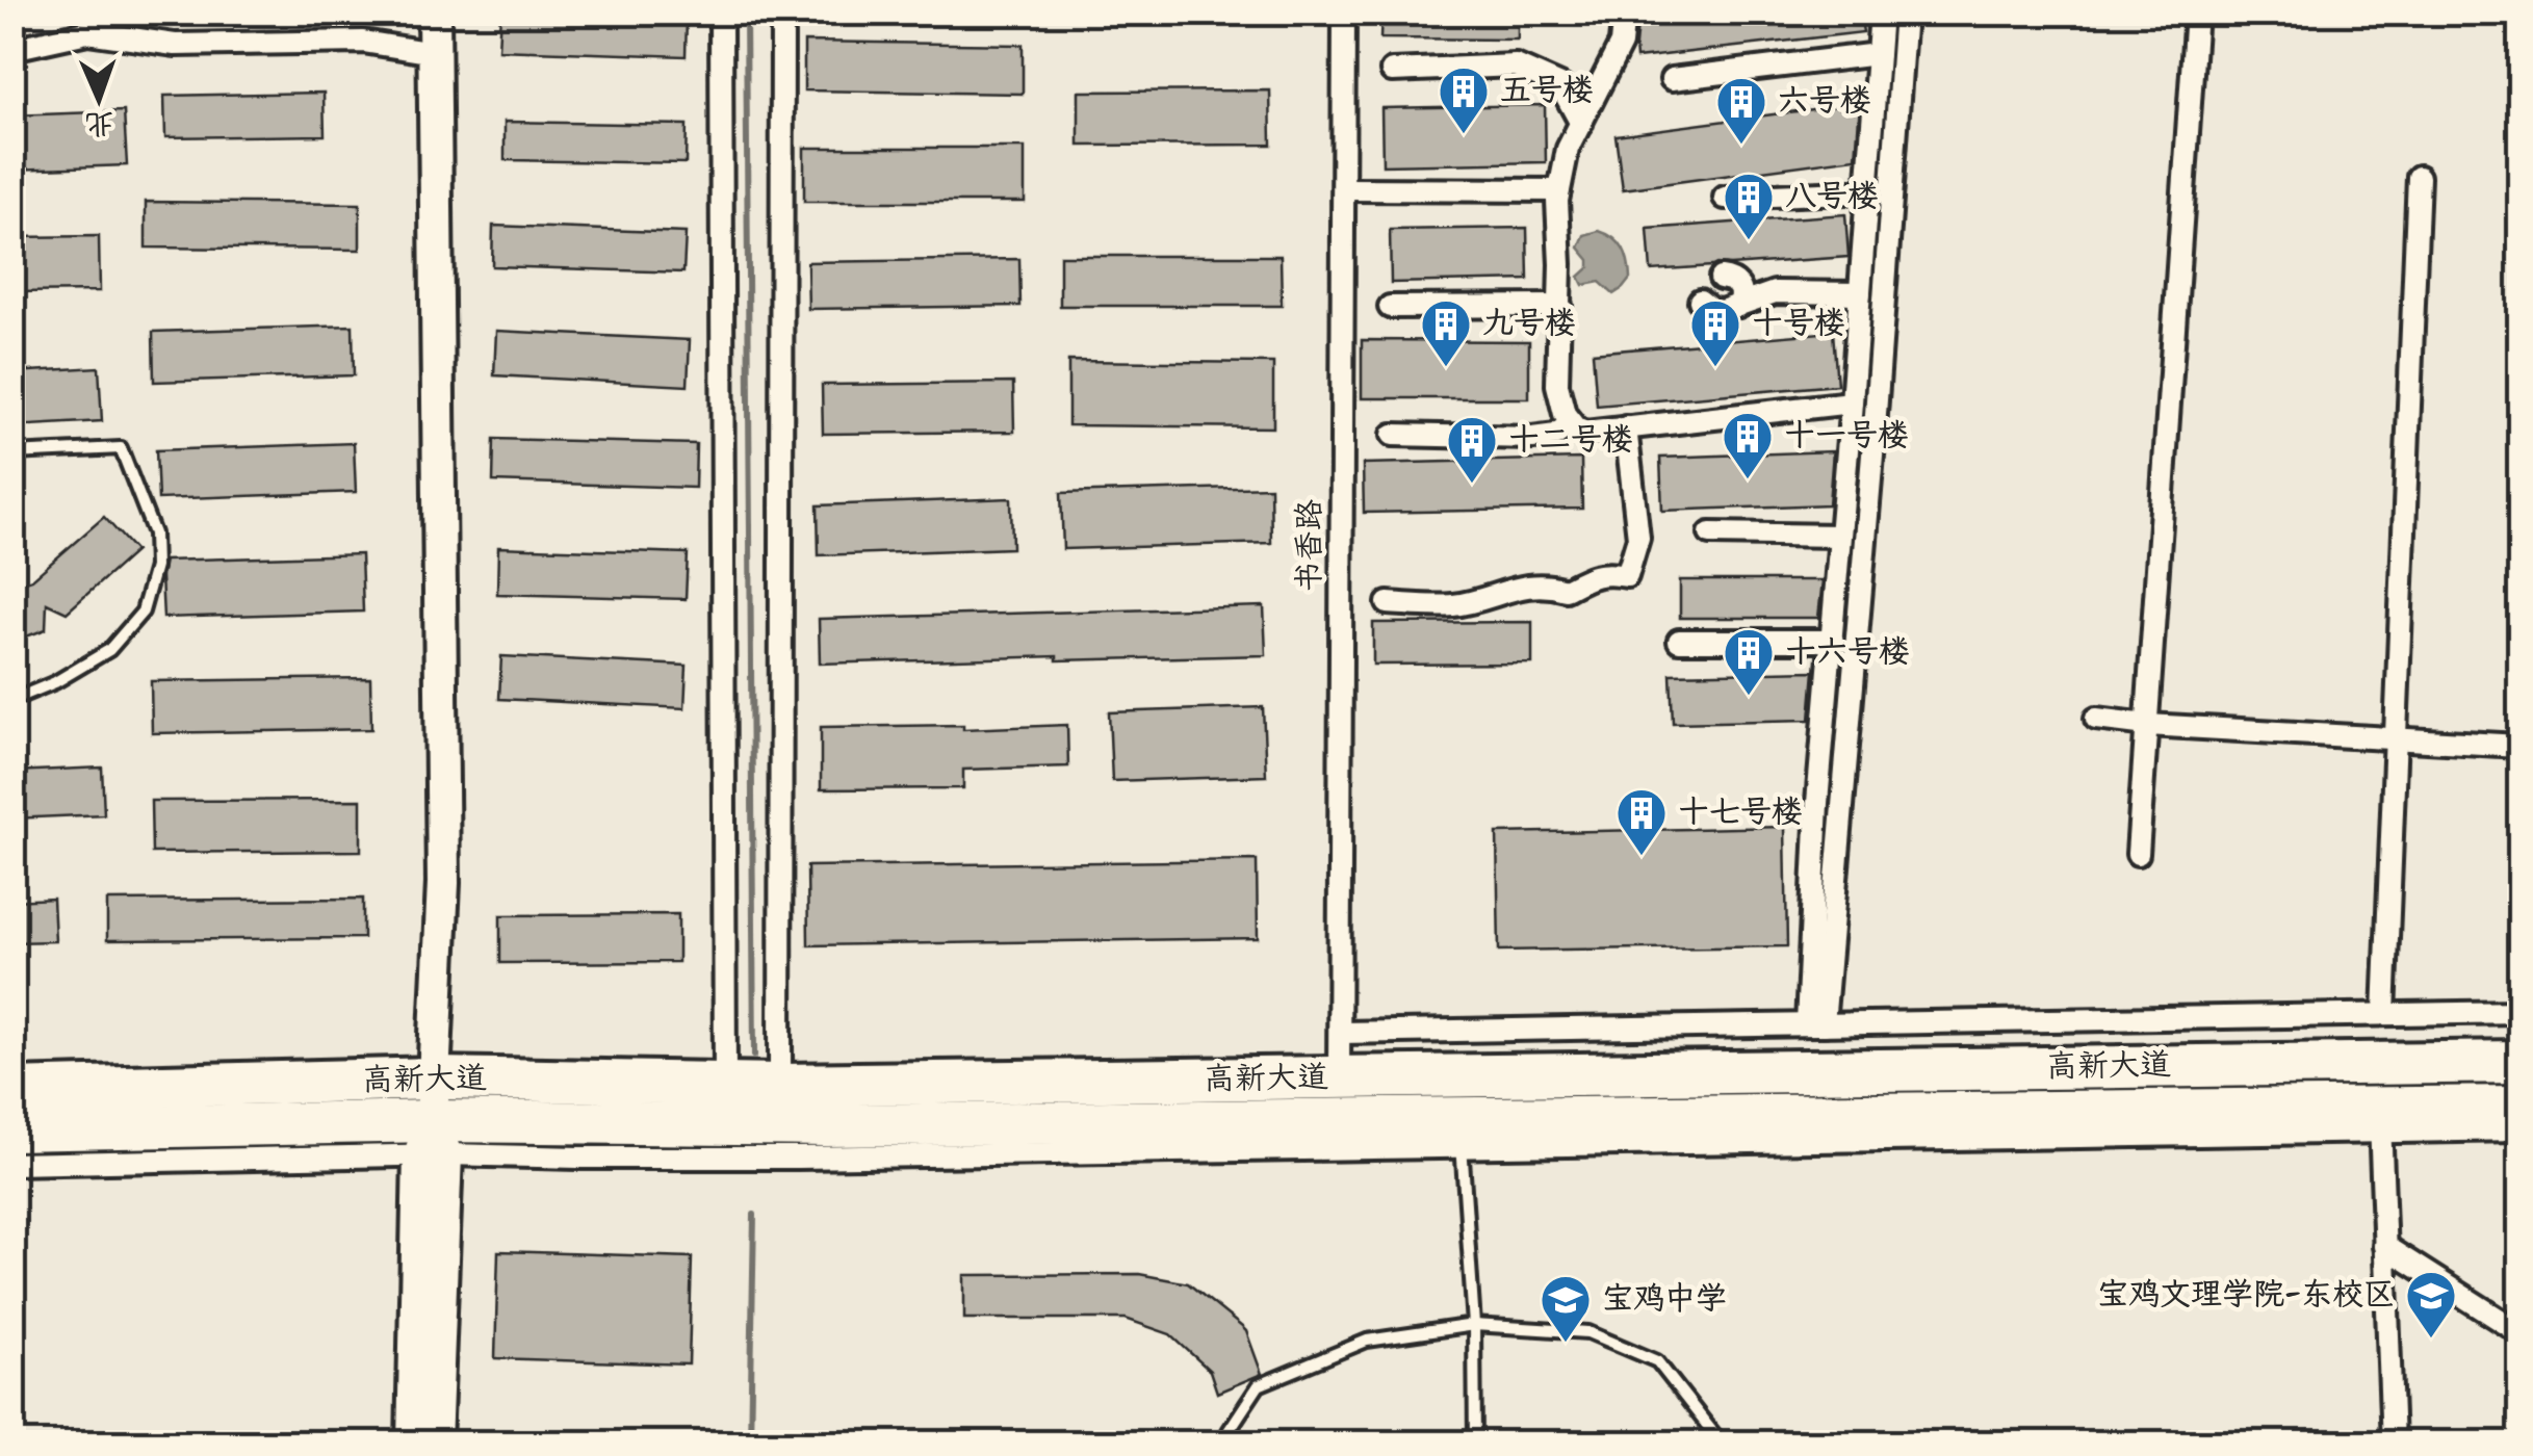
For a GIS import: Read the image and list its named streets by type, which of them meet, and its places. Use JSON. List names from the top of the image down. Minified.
{"streets":{"highway":["高新大道"],"street":["书香路"]},"crossings":[["书香路","高新大道"]],"places":{"building":["五号楼","六号楼","八号楼","九号楼","十号楼","十一号楼","十二号楼","十六号楼","十七号楼"],"school or university":["宝鸡文理学院-东校区","宝鸡中学"]},"north":"bottom"}
